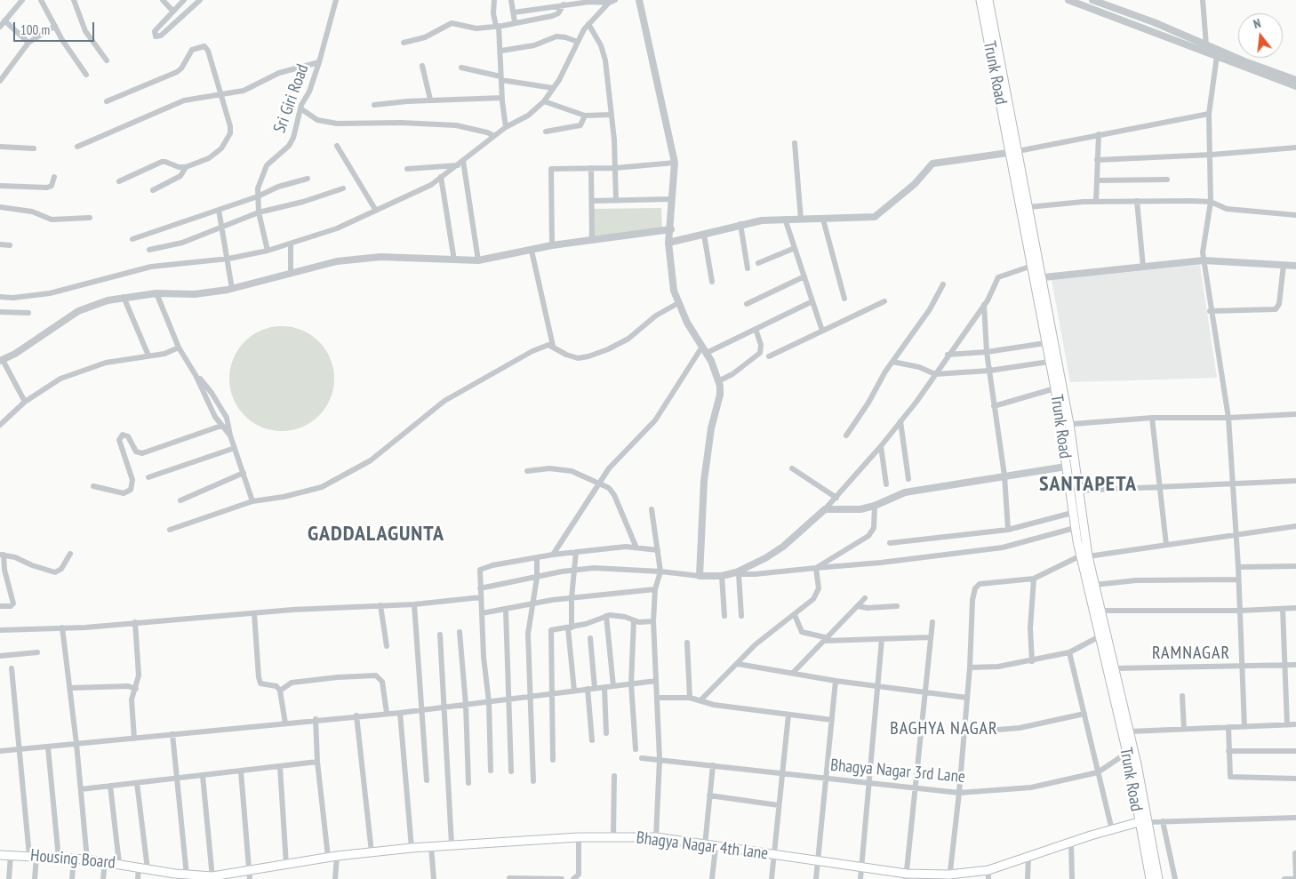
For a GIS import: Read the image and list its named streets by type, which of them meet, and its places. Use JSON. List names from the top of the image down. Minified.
{"streets":{"main road":["Trunk Road","Bhagya Nagar 4th lane","Housing Board"],"street":["Sri Giri Road","Bhagya Nagar 3rd Lane"]},"crossings":[["Trunk Road","Bhagya Nagar 3rd Lane"],["Trunk Road","Bhagya Nagar 4th lane"],["Bhagya Nagar 4th lane","Housing Board"]],"districts":["SANTAPETA","GADDALAGUNTA","RAMNAGAR","BAGHYA NAGAR"],"scale_bar":"100 m","north":"top"}
